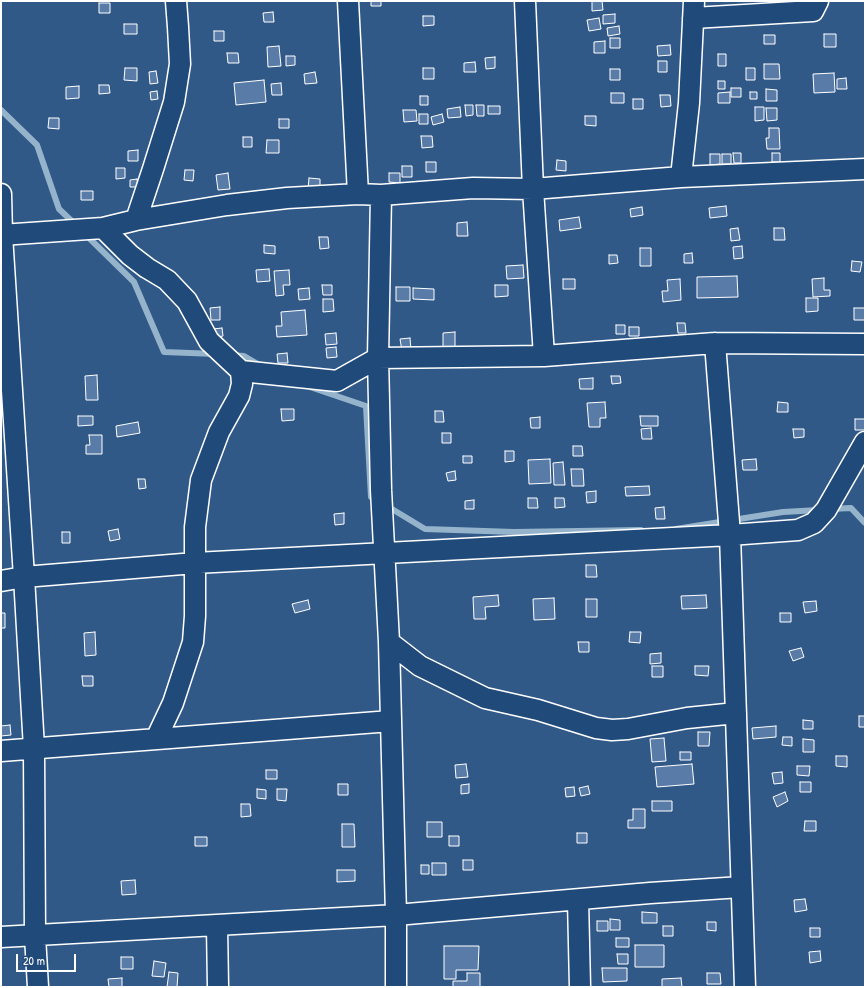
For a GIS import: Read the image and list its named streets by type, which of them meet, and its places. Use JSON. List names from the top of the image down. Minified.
{"scale_bar":"20 m"}
